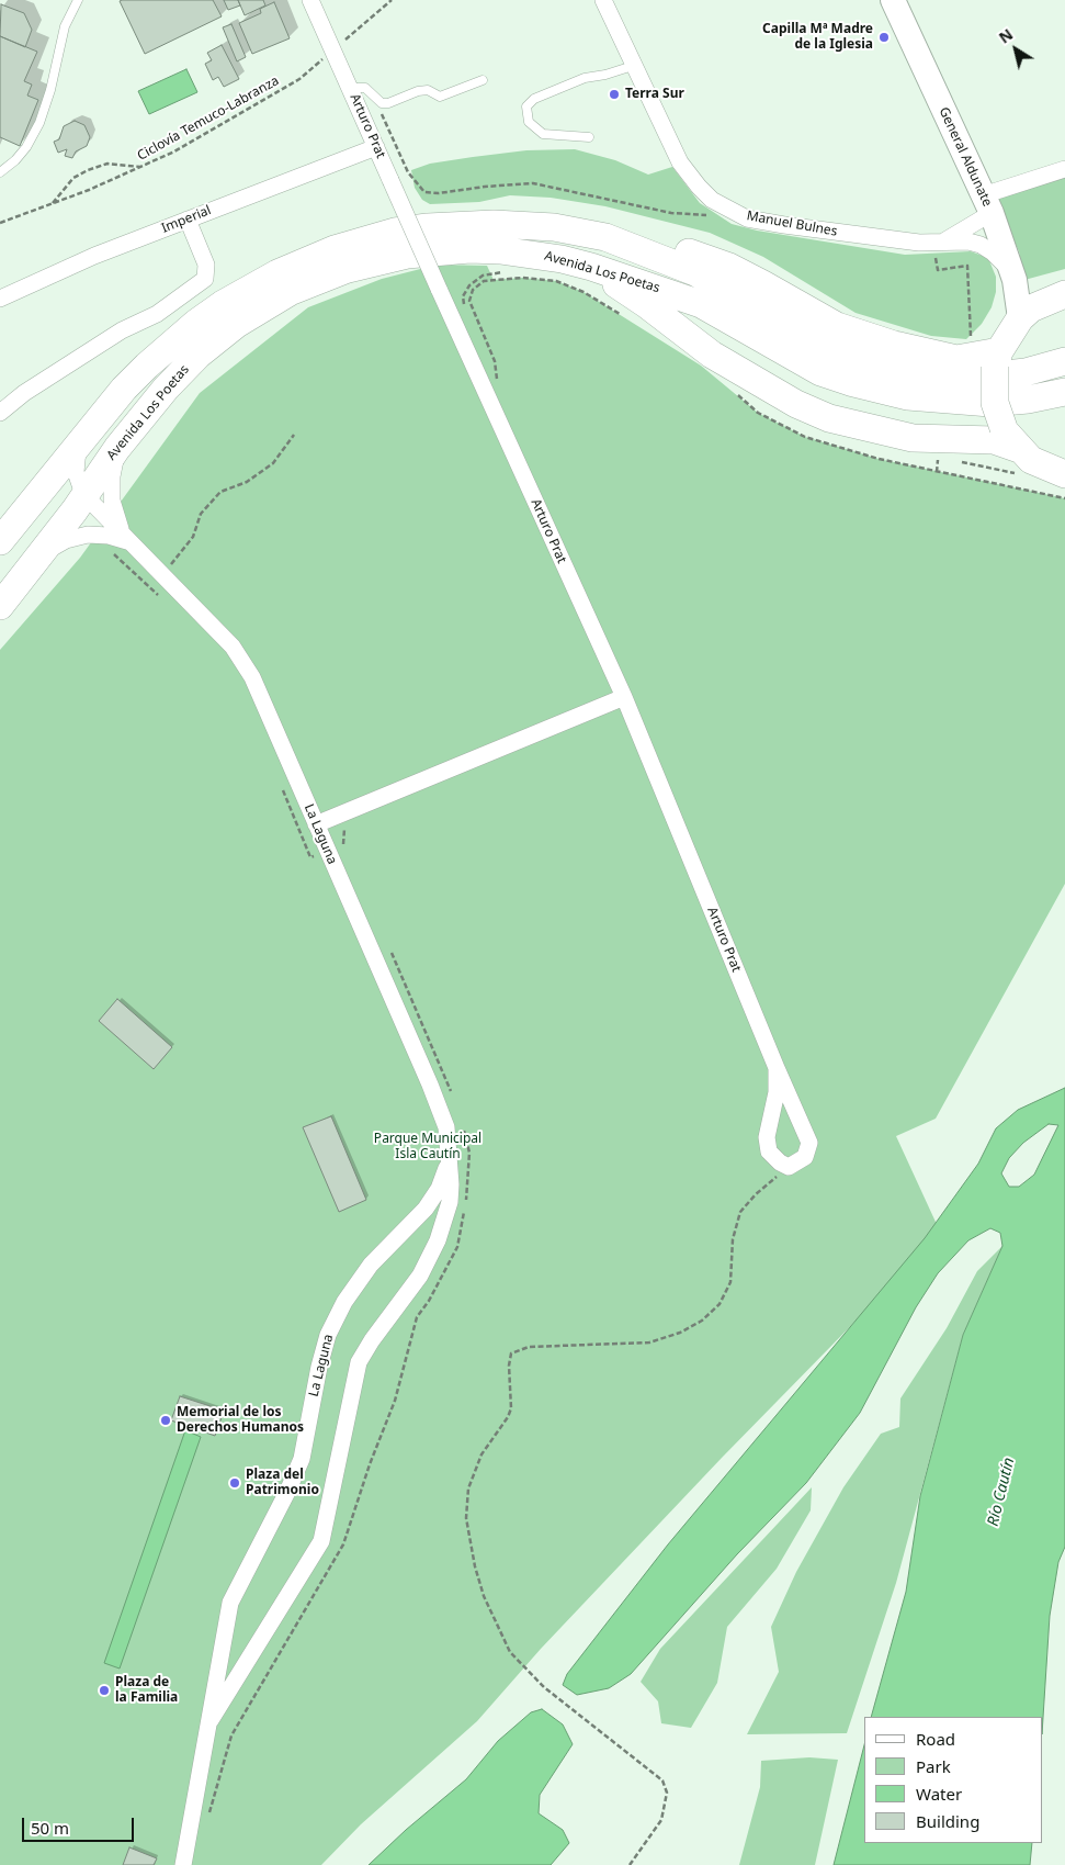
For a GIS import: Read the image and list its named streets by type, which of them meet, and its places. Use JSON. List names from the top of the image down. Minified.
{"streets":{"main road":["General Aldunate","Avenida Los Poetas"],"street":["Arturo Prat","Imperial","Manuel Bulnes","La Laguna"],"path":["Ciclovía Temuco-Labranza"]},"crossings":[["Ciclovía Temuco-Labranza","Arturo Prat"],["Arturo Prat","Imperial"],["General Aldunate","Manuel Bulnes"]],"water":["Río Cautín"],"parks":["Parque Municipal Isla Cautín"],"places":["Capilla Mª Madre de la Iglesia","Terra Sur","Memorial de los Derechos Humanos","Plaza del Patrimonio","Plaza de la Familia"],"legend":["Road","Park","Water","Building"],"scale_bar":"50 m","north":"top left"}
